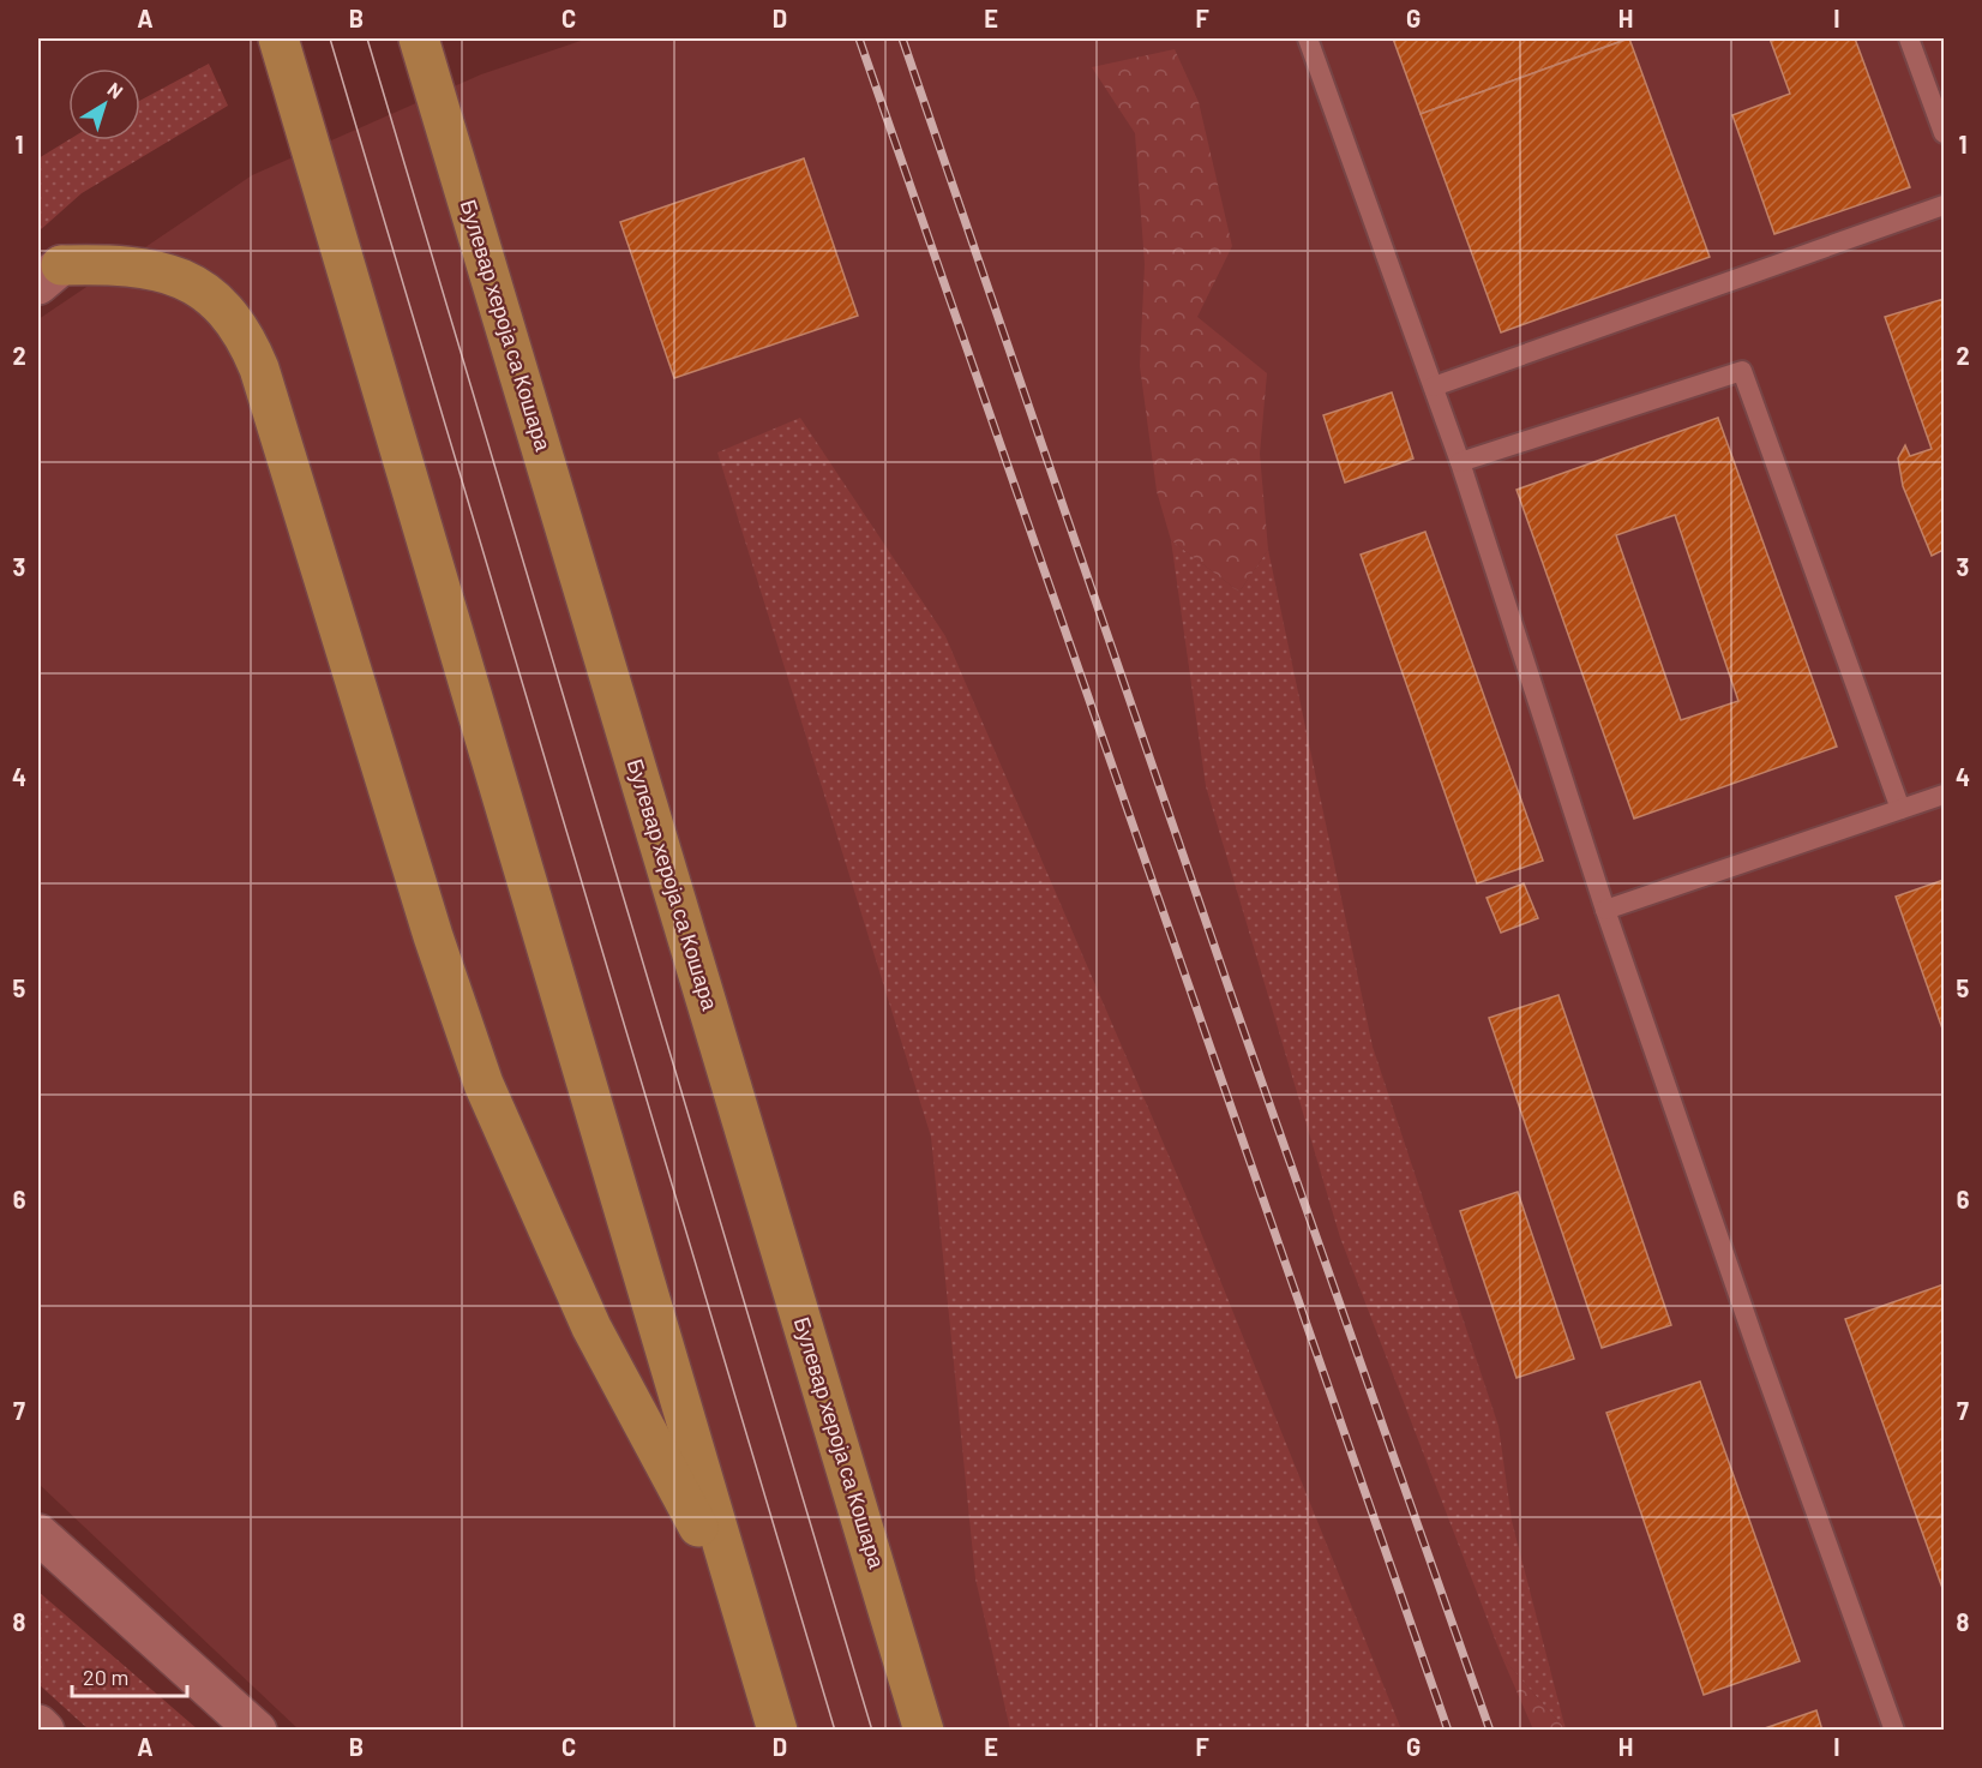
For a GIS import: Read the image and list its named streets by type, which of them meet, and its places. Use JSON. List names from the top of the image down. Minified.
{"streets":{"main road":["Булевар хероја са Кошара"]},"scale_bar":"20 m","north":"top right","grid":{"columns":["A","B","C","D","E","F","G","H","I"],"rows":["1","2","3","4","5","6","7","8"]}}
